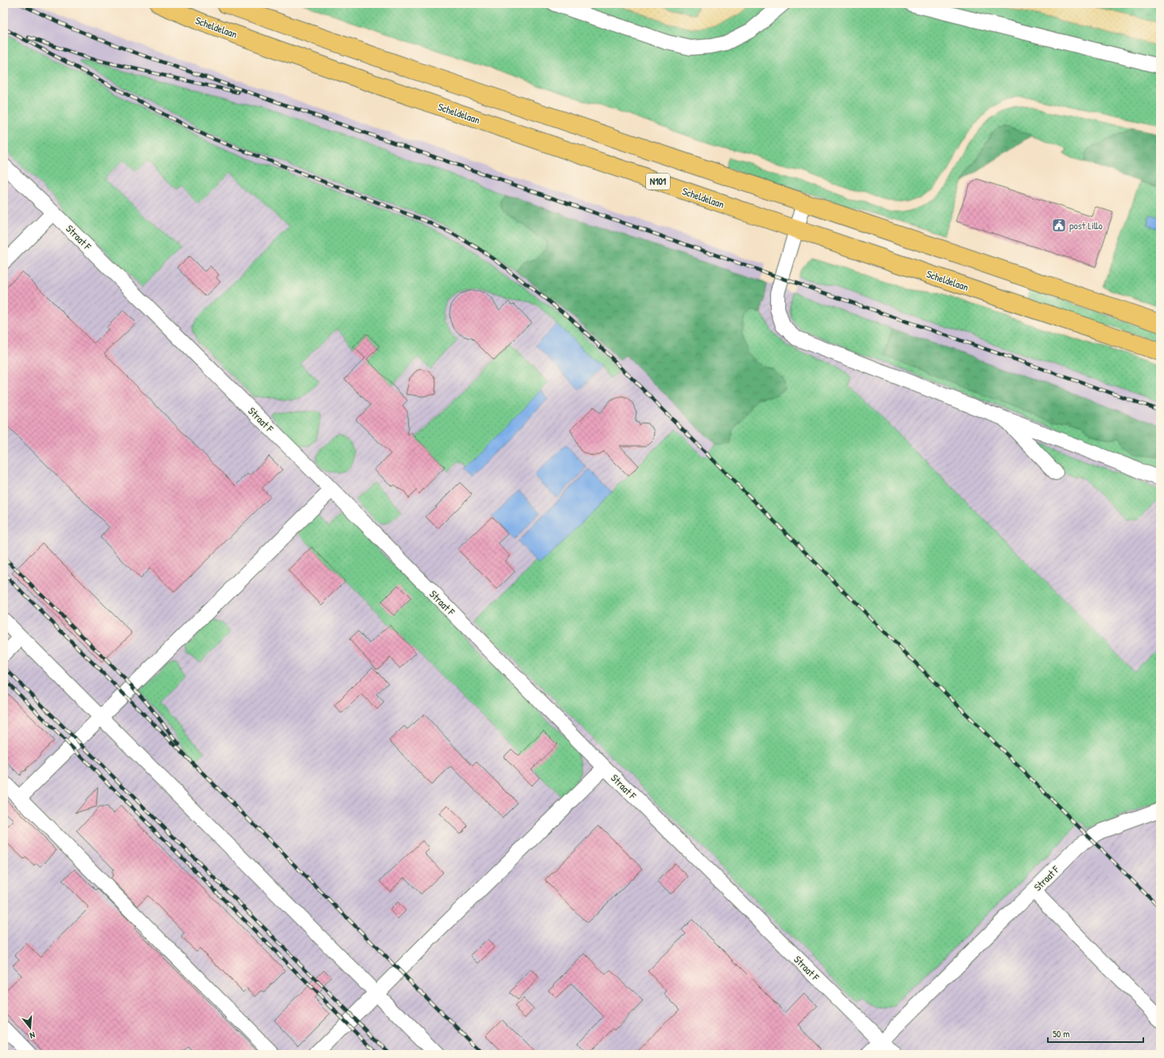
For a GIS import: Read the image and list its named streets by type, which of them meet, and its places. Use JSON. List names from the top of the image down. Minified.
{"streets":{"main road":["Scheldelaan","N101"],"street":["Straat F"]},"places":{"public building":["post Lillo"]},"scale_bar":"50 m","north":"bottom"}
